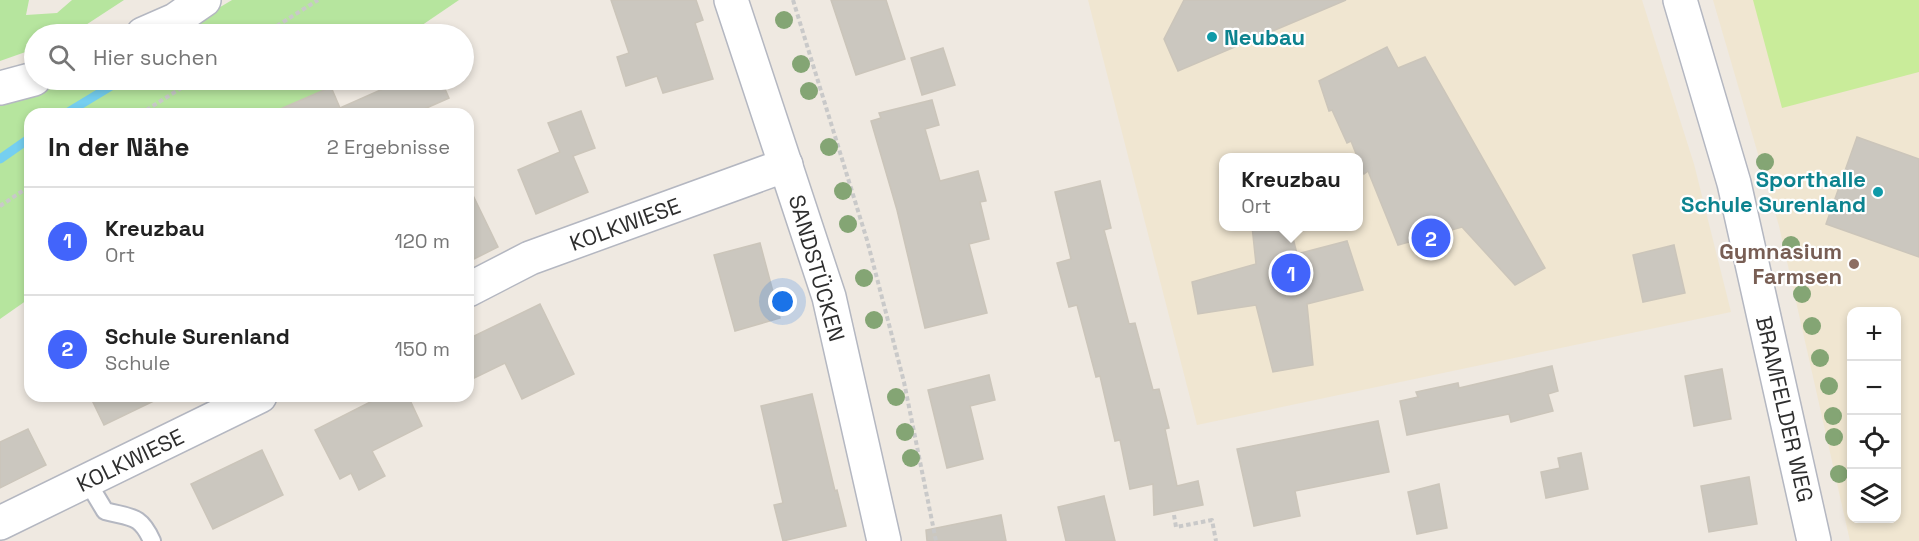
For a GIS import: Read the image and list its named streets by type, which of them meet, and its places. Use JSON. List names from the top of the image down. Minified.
{"streets":{"street":["KOLKWIESE","SANDSTÜCKEN","BRAMFELDER WEG"]},"crossings":[["KOLKWIESE","SANDSTÜCKEN"]],"places":["Neubau","Sporthalle Schule Surenland","Gymnasium Farmsen"],"page":{"search":"Hier suchen","heading":["In der Nähe","2 Ergebnisse"],"popup":["Kreuzbau","Ort"],"list":[{"mark":"1","name":"Kreuzbau","note":"Ort","value":"120 m"},{"mark":"2","name":"Schule Surenland","note":"Schule","value":"150 m"}],"pins":["2","1"],"map_buttons":["+","−"]}}
